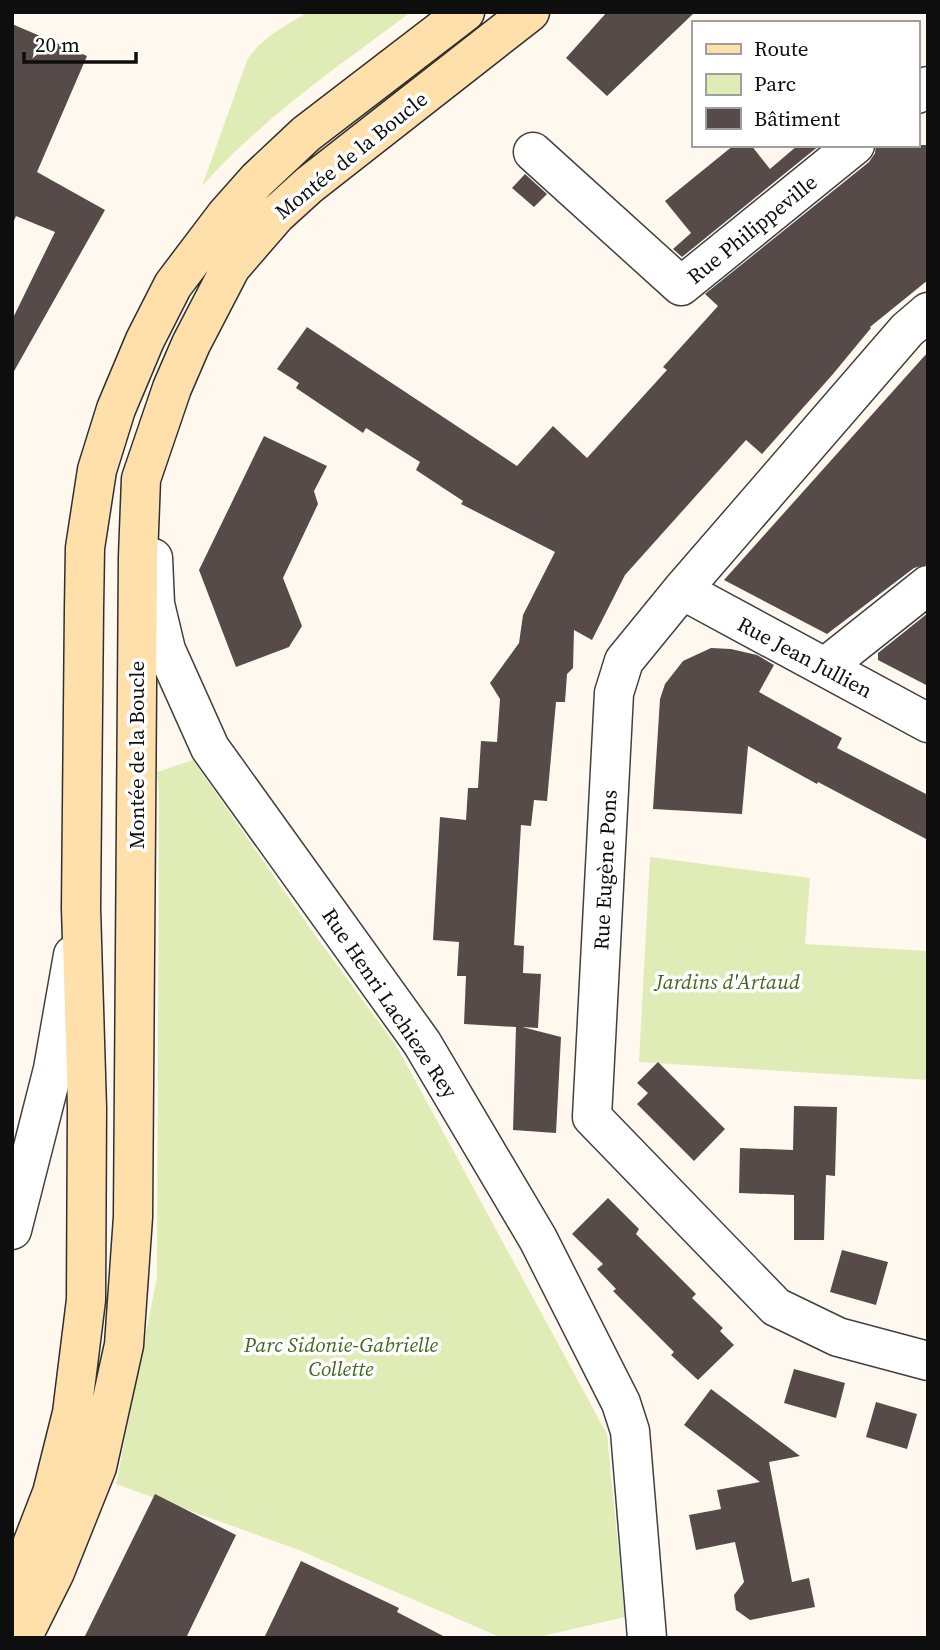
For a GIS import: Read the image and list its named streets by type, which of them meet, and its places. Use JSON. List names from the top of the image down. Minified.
{"streets":{"main road":["Montée de la Boucle"],"street":["Rue Philippeville","Rue Jean Jullien","Rue Eugène Pons","Rue Henri Lachieze Rey"]},"crossings":[["Montée de la Boucle","Rue Henri Lachieze Rey"],["Rue Jean Jullien","Rue Eugène Pons"]],"parks":["Jardins d'Artaud","Parc Sidonie-Gabrielle Collette"],"legend":["Route","Parc","Bâtiment"],"scale_bar":"20 m"}
